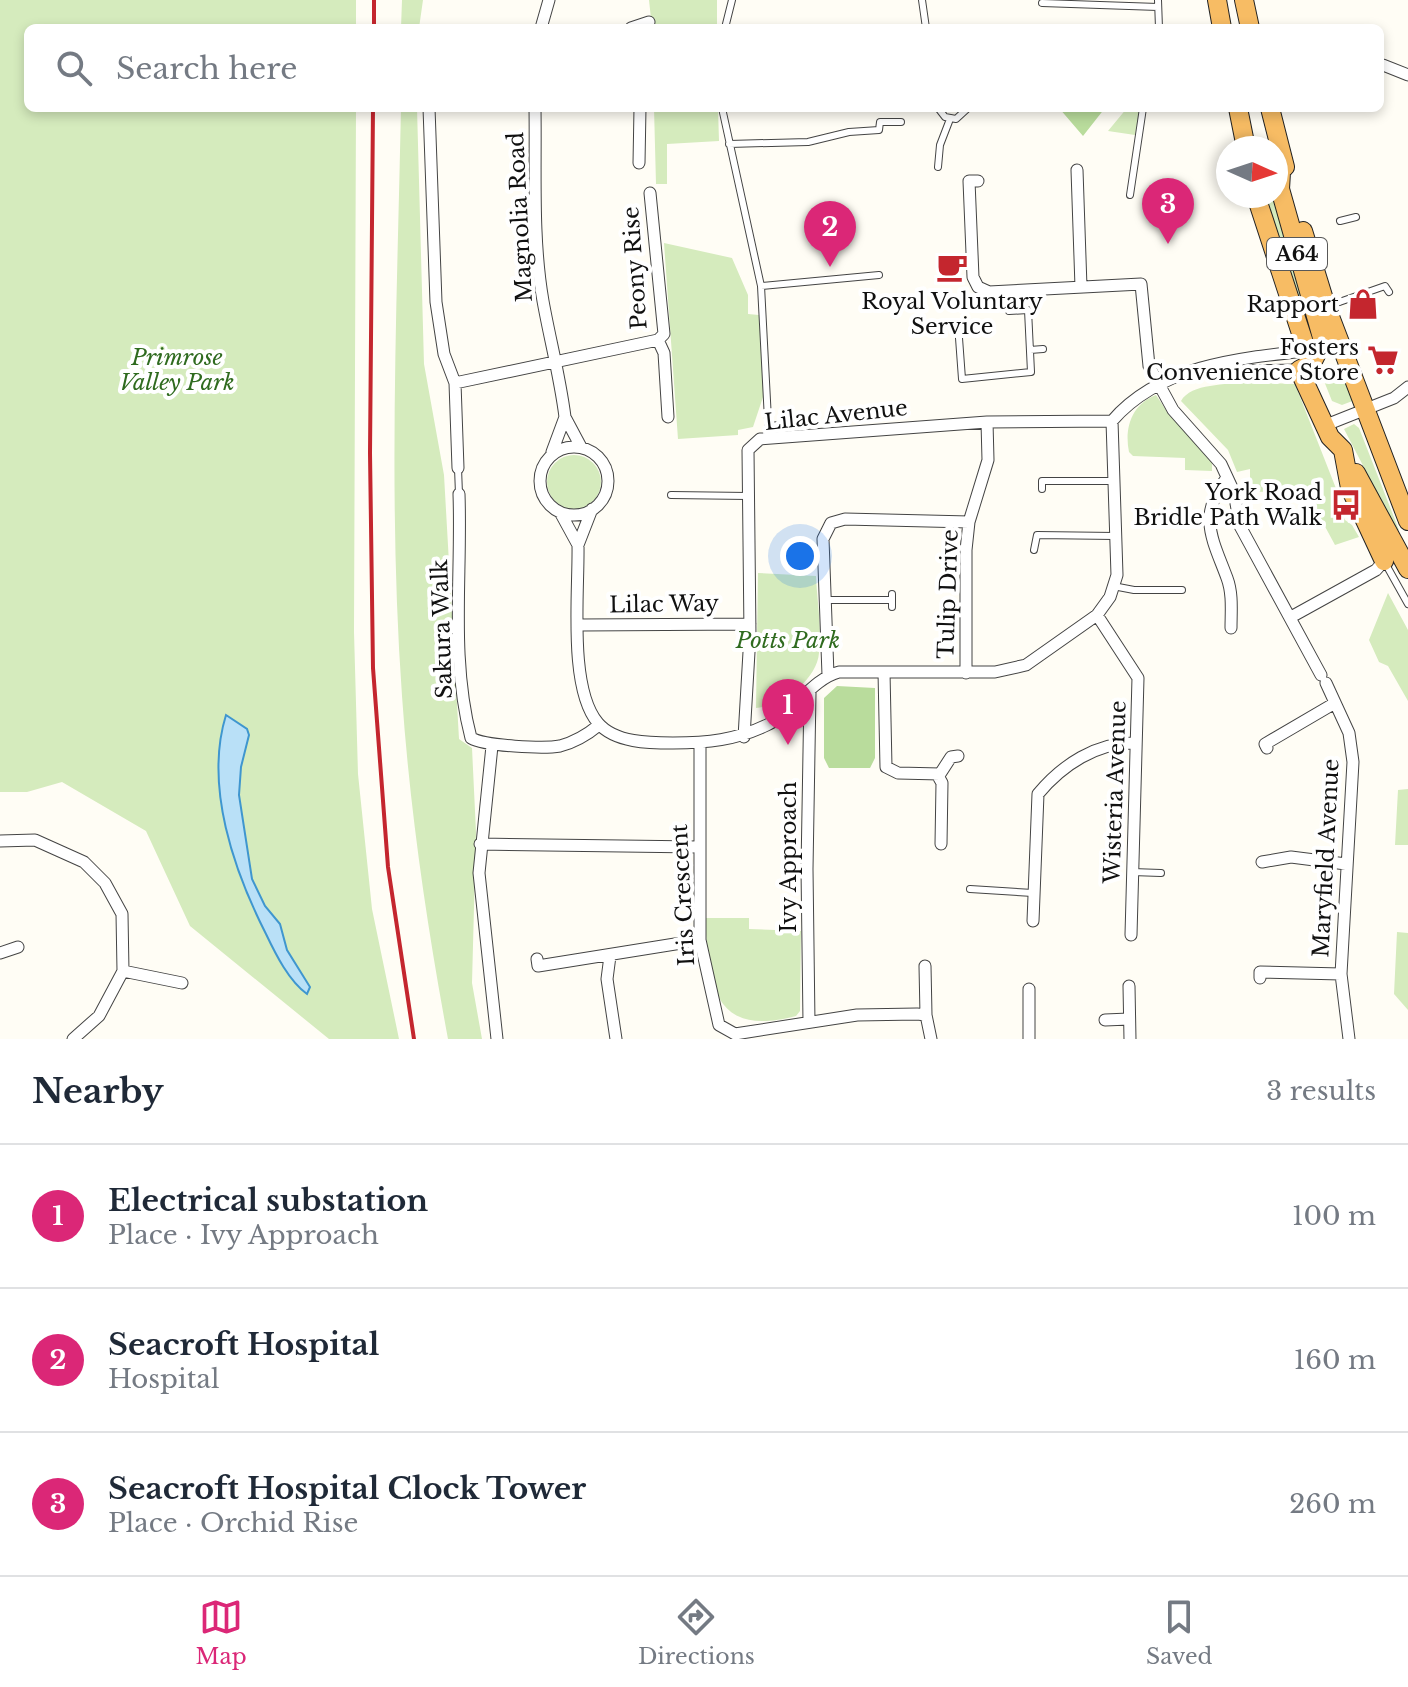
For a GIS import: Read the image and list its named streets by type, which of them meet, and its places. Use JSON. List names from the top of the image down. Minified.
{"streets":{"highway":["A64"],"street":["Magnolia Road","Peony Rise","Lilac Avenue","Tulip Drive","Lilac Way","Sakura Walk","Wisteria Avenue","Ivy Approach","Maryfield Avenue","Iris Crescent"]},"crossings":[["Magnolia Road","Peony Rise"],["Magnolia Road","Lilac Way"],["Lilac Avenue","Tulip Drive"],["Lilac Avenue","Lilac Way"],["Ivy Approach","Iris Crescent"]],"parks":["Primrose Valley Park","Potts Park"],"places":{"cafe":["Royal Voluntary Service"],"shop":["Rapport"],"supermarket":["Fosters Convenience Store"],"bus stop":["York Road Bridle Path Walk"]},"north":"right","page":{"search":"Search here","pins":["3","2","1"],"heading":["Nearby","3 results"],"list":[{"mark":"1","name":"Electrical substation","note":"Place · Ivy Approach","value":"100 m"},{"mark":"2","name":"Seacroft Hospital","note":"Hospital","value":"160 m"},{"mark":"3","name":"Seacroft Hospital Clock Tower","note":"Place · Orchid Rise","value":"260 m"}],"nav":["Map","Directions","Saved"]}}
